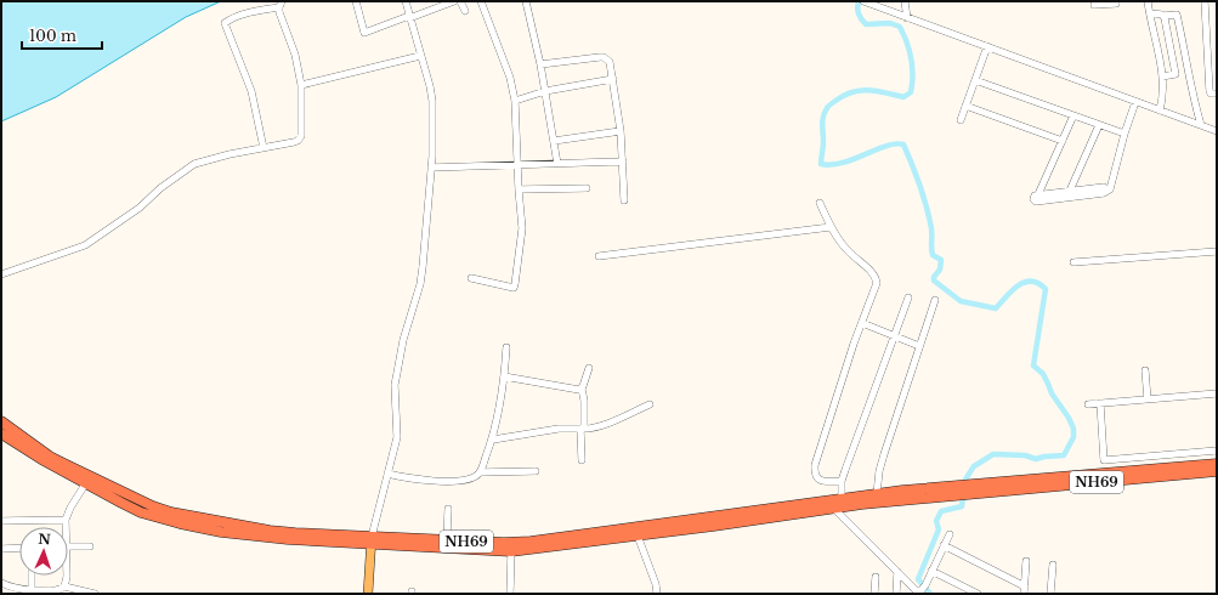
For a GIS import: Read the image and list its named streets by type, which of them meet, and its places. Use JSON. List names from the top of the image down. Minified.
{"streets":{"highway":["NH69"]},"scale_bar":"100 m","north":"top"}
